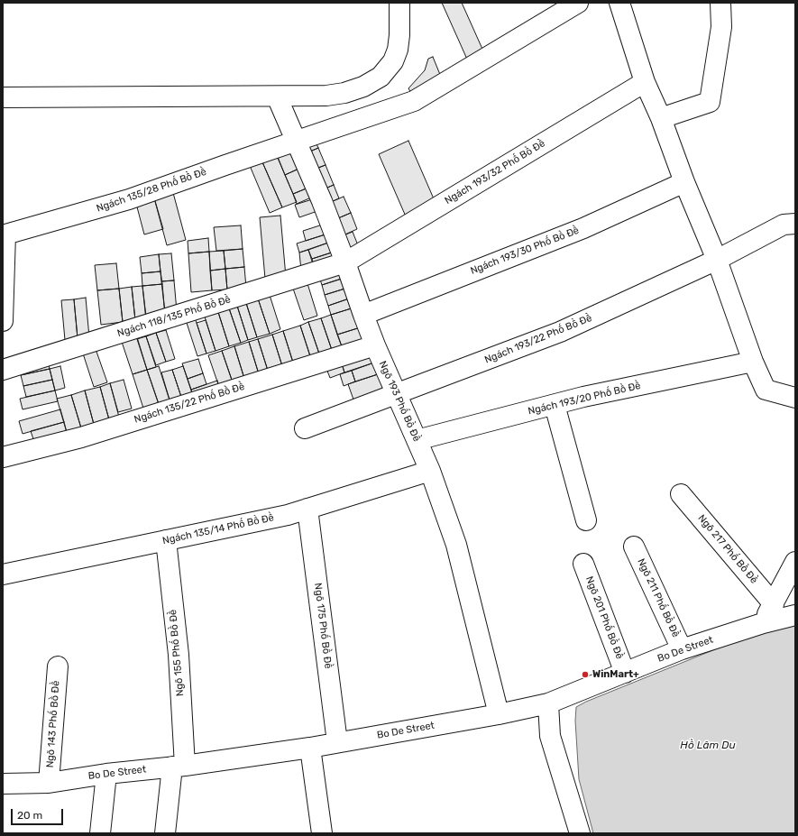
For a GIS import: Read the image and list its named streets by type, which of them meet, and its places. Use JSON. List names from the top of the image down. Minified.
{"streets":{"street":["Ngách 193/32 Phố Bồ Đề","Ngách 135/28 Phố Bồ Đề","Ngách 193/30 Phố Bồ Đề","Ngách 118/135 Phố Bồ Đề","Ngách 193/22 Phố Bồ Đề","Ngách 193/20 Phố Bồ Đề","Ngõ 193 Phố Bồ Đề","Ngách 135/22 Phố Bồ Đề","Ngách 135/14 Phố Bồ Đề","Ngõ 217 Phố Bồ Đề","Ngõ 211 Phố Bồ Đề","Ngõ 201 Phố Bồ Đề","Ngõ 175 Phố Bồ Đề","Bo De Street","Ngõ 155 Phố Bồ Đề","Ngõ 143 Phố Bồ Đề"]},"crossings":[["Ngách 193/32 Phố Bồ Đề","Ngách 118/135 Phố Bồ Đề"],["Ngách 193/32 Phố Bồ Đề","Ngõ 193 Phố Bồ Đề"],["Ngách 135/28 Phố Bồ Đề","Ngõ 193 Phố Bồ Đề"],["Ngách 193/30 Phố Bồ Đề","Ngõ 193 Phố Bồ Đề"],["Ngách 118/135 Phố Bồ Đề","Ngõ 193 Phố Bồ Đề"],["Ngách 193/22 Phố Bồ Đề","Ngõ 193 Phố Bồ Đề"],["Ngách 193/20 Phố Bồ Đề","Ngõ 193 Phố Bồ Đề"],["Ngõ 193 Phố Bồ Đề","Ngách 135/22 Phố Bồ Đề"],["Ngõ 193 Phố Bồ Đề","Ngách 135/14 Phố Bồ Đề"],["Ngõ 193 Phố Bồ Đề","Bo De Street"],["Ngách 135/14 Phố Bồ Đề","Ngõ 175 Phố Bồ Đề"],["Ngách 135/14 Phố Bồ Đề","Ngõ 155 Phố Bồ Đề"],["Ngõ 211 Phố Bồ Đề","Bo De Street"],["Ngõ 201 Phố Bồ Đề","Bo De Street"],["Ngõ 175 Phố Bồ Đề","Bo De Street"],["Bo De Street","Ngõ 155 Phố Bồ Đề"],["Bo De Street","Ngõ 143 Phố Bồ Đề"]],"water":["Hồ Lâm Du"],"places":["WinMart+"],"scale_bar":"20 m"}
